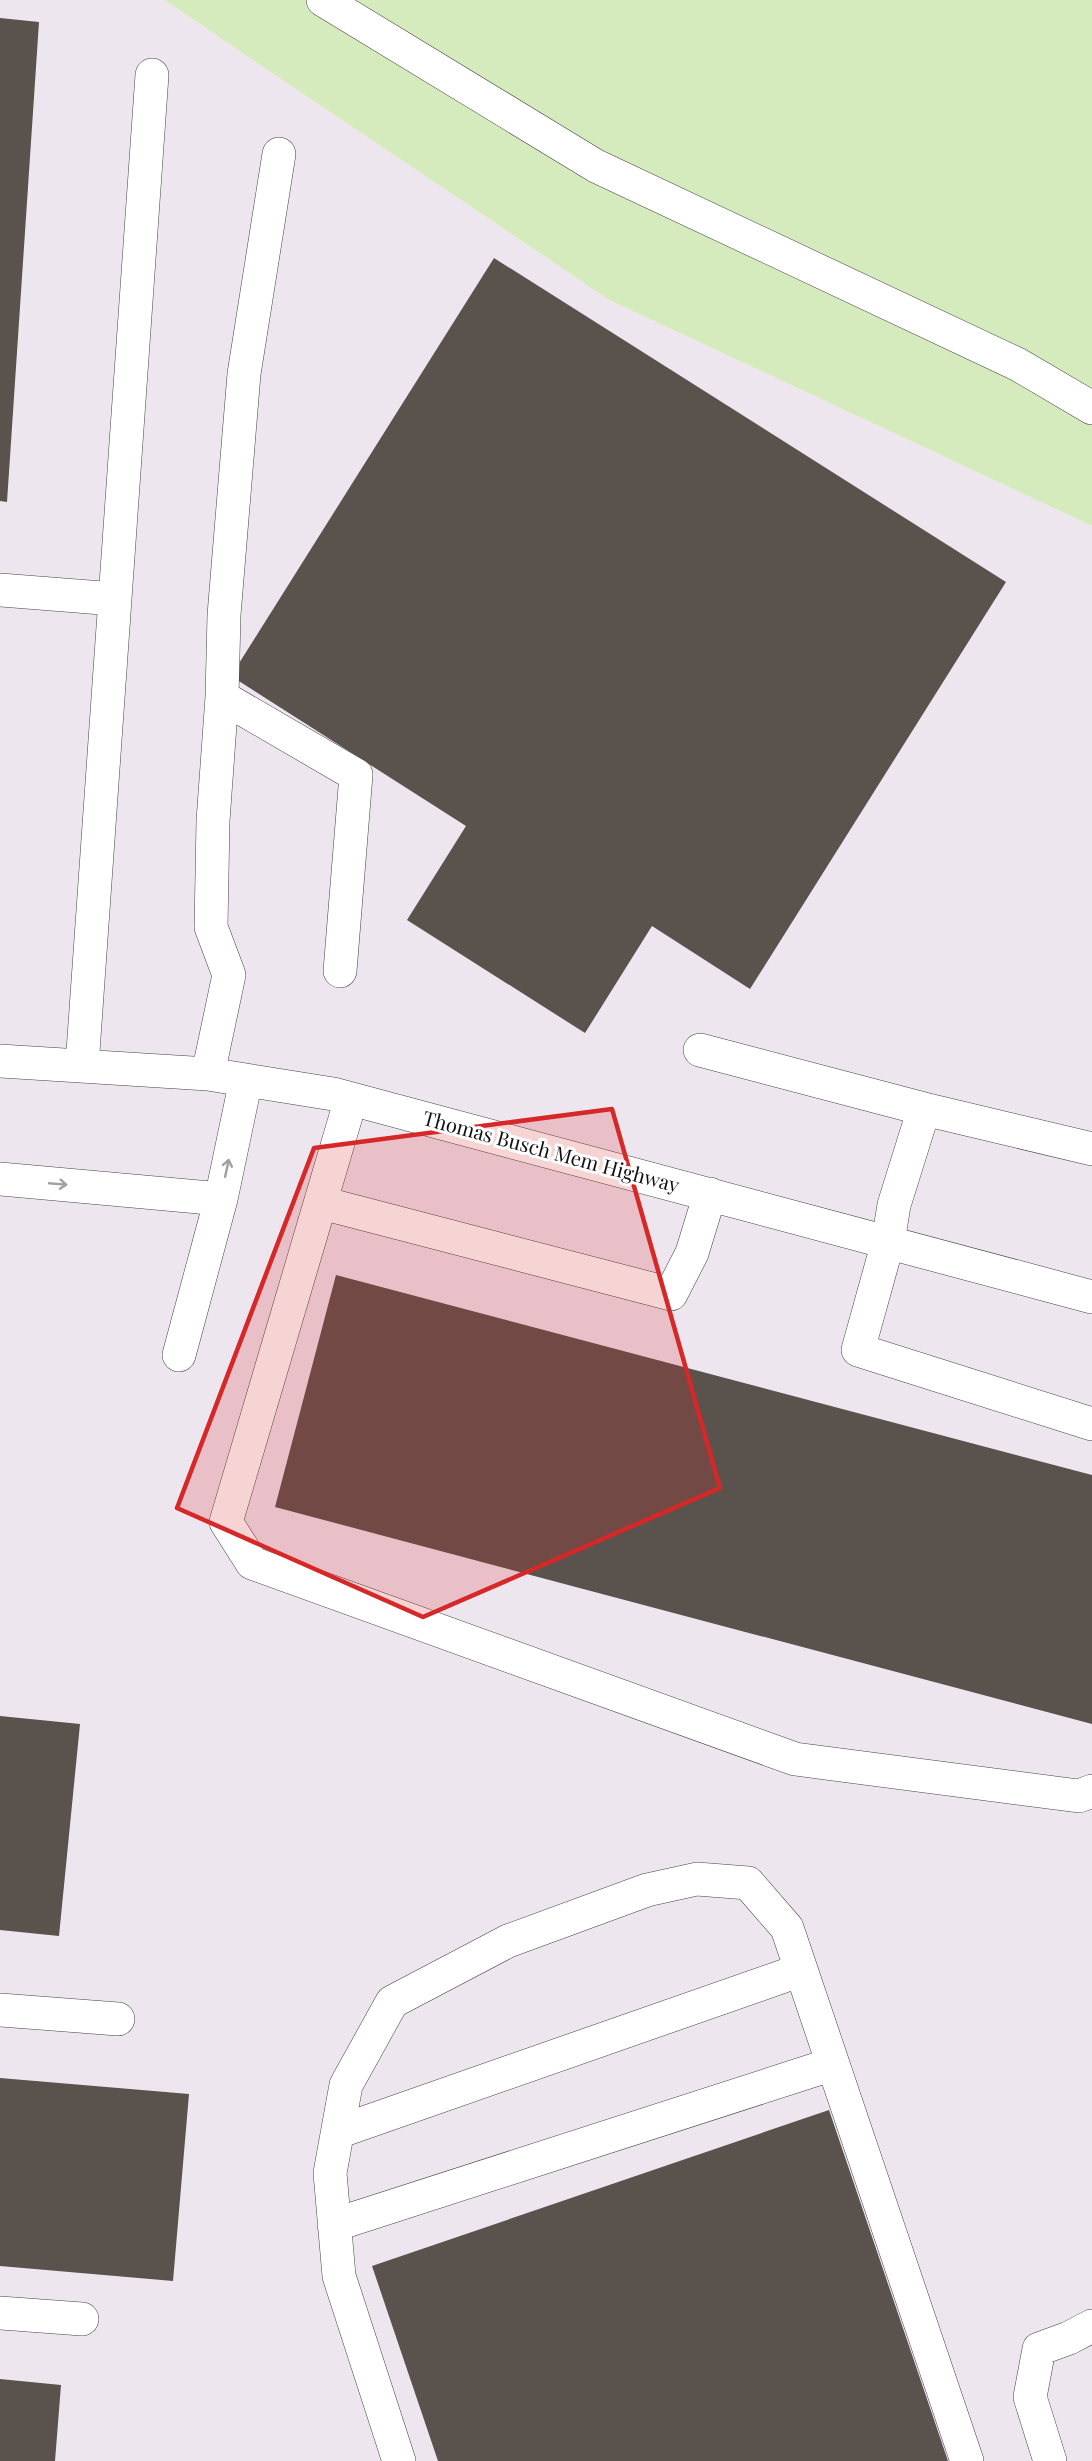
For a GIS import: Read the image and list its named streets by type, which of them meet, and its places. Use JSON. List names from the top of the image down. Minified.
{"streets":{"street":["Thomas Busch Mem Highway"]}}
